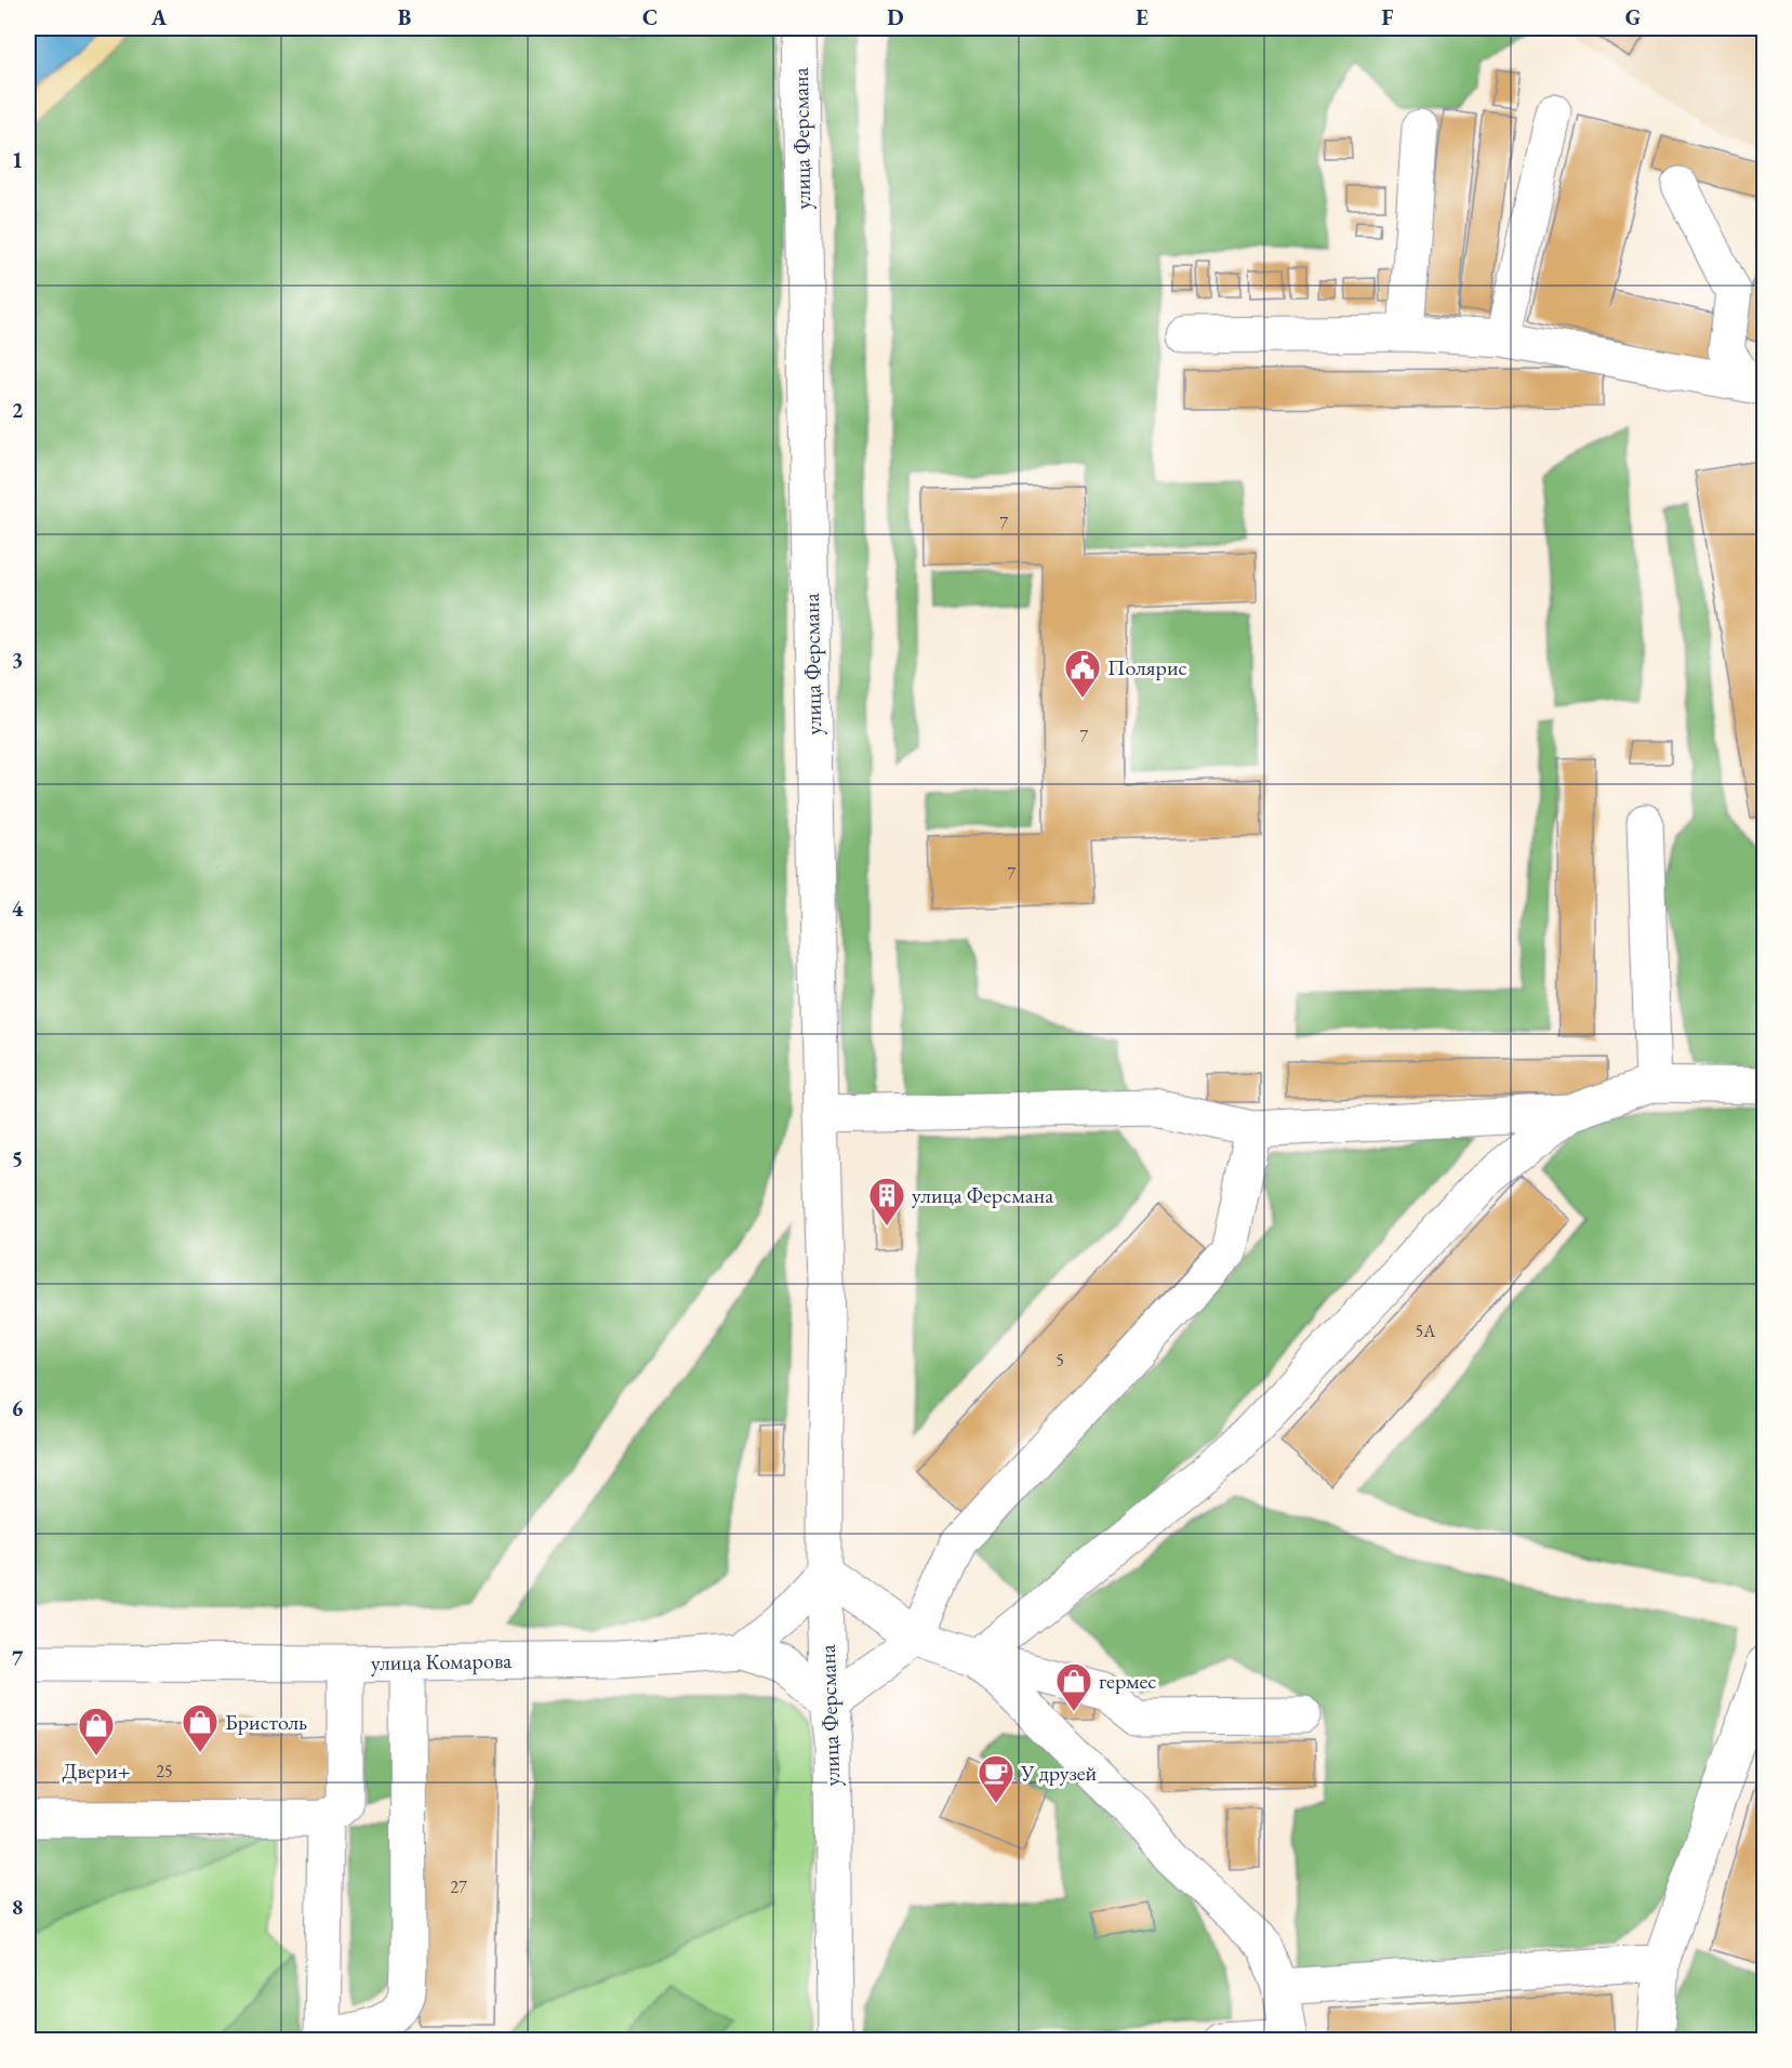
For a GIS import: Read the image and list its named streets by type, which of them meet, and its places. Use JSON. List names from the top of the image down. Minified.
{"streets":{"street":["улица Ферсмана","улица Комарова"]},"places":{"public building":["Полярис"],"building":["улица Ферсмана"],"shop":["гермес","Бристоль","Двери+"],"cafe":["У друзей"]},"house_numbers":["7","7","7","5А","5","25","27"],"grid":{"columns":["A","B","C","D","E","F","G"],"rows":["1","2","3","4","5","6","7","8"]}}
